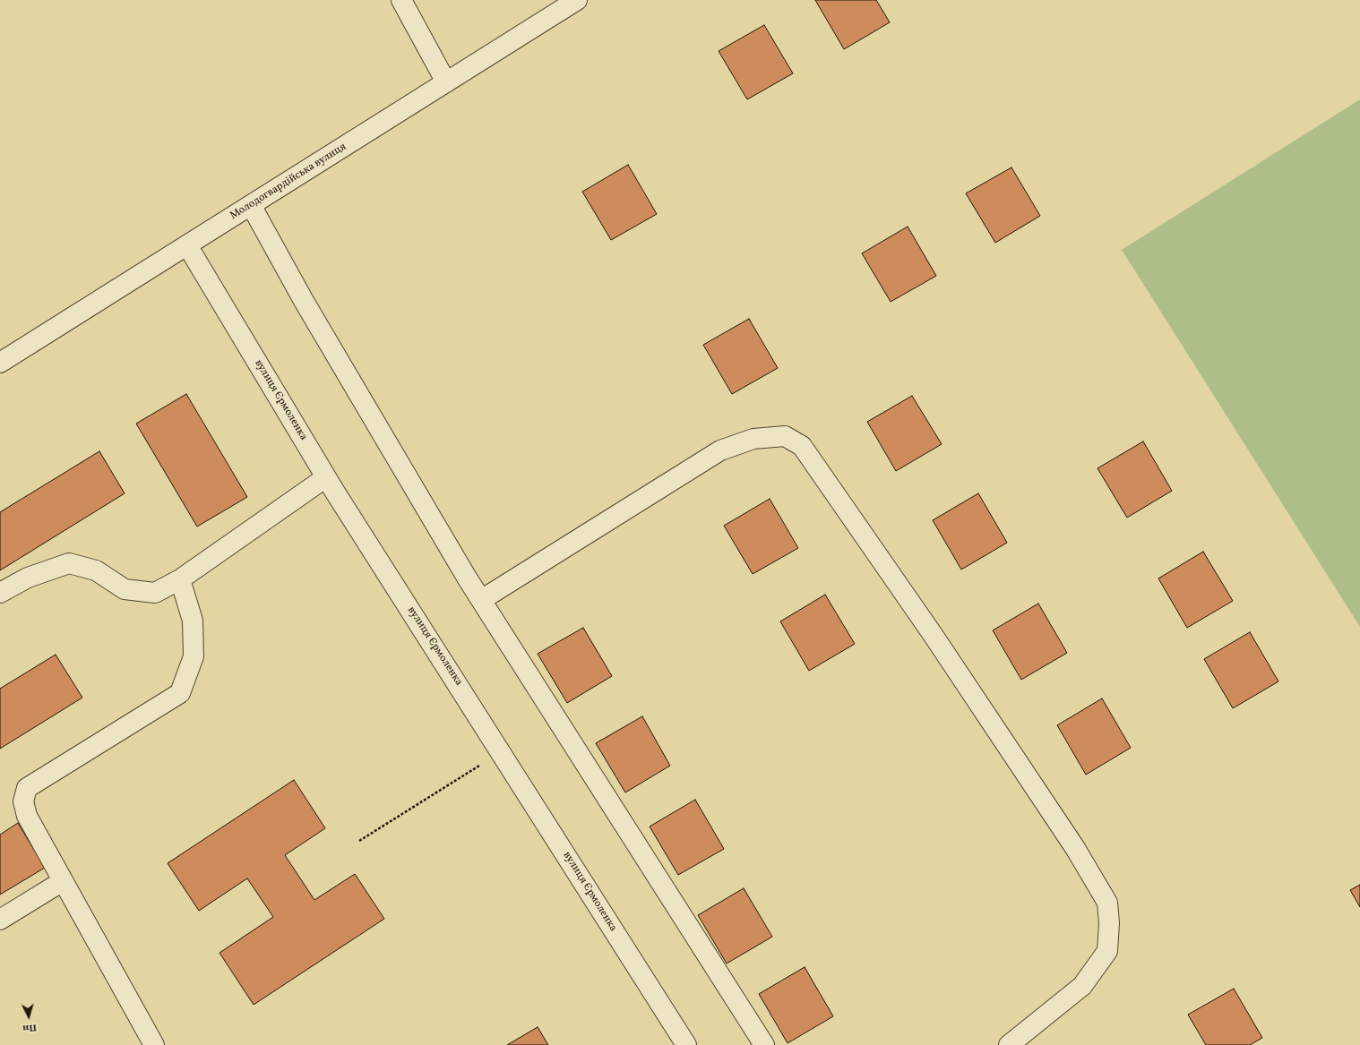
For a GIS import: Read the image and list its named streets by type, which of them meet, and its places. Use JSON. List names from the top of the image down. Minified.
{"streets":{"street":["Молодогвардійська вулиця","вулиця Єрмоленка"]},"crossings":[["Молодогвардійська вулиця","вулиця Єрмоленка"]],"north":"bottom"}
